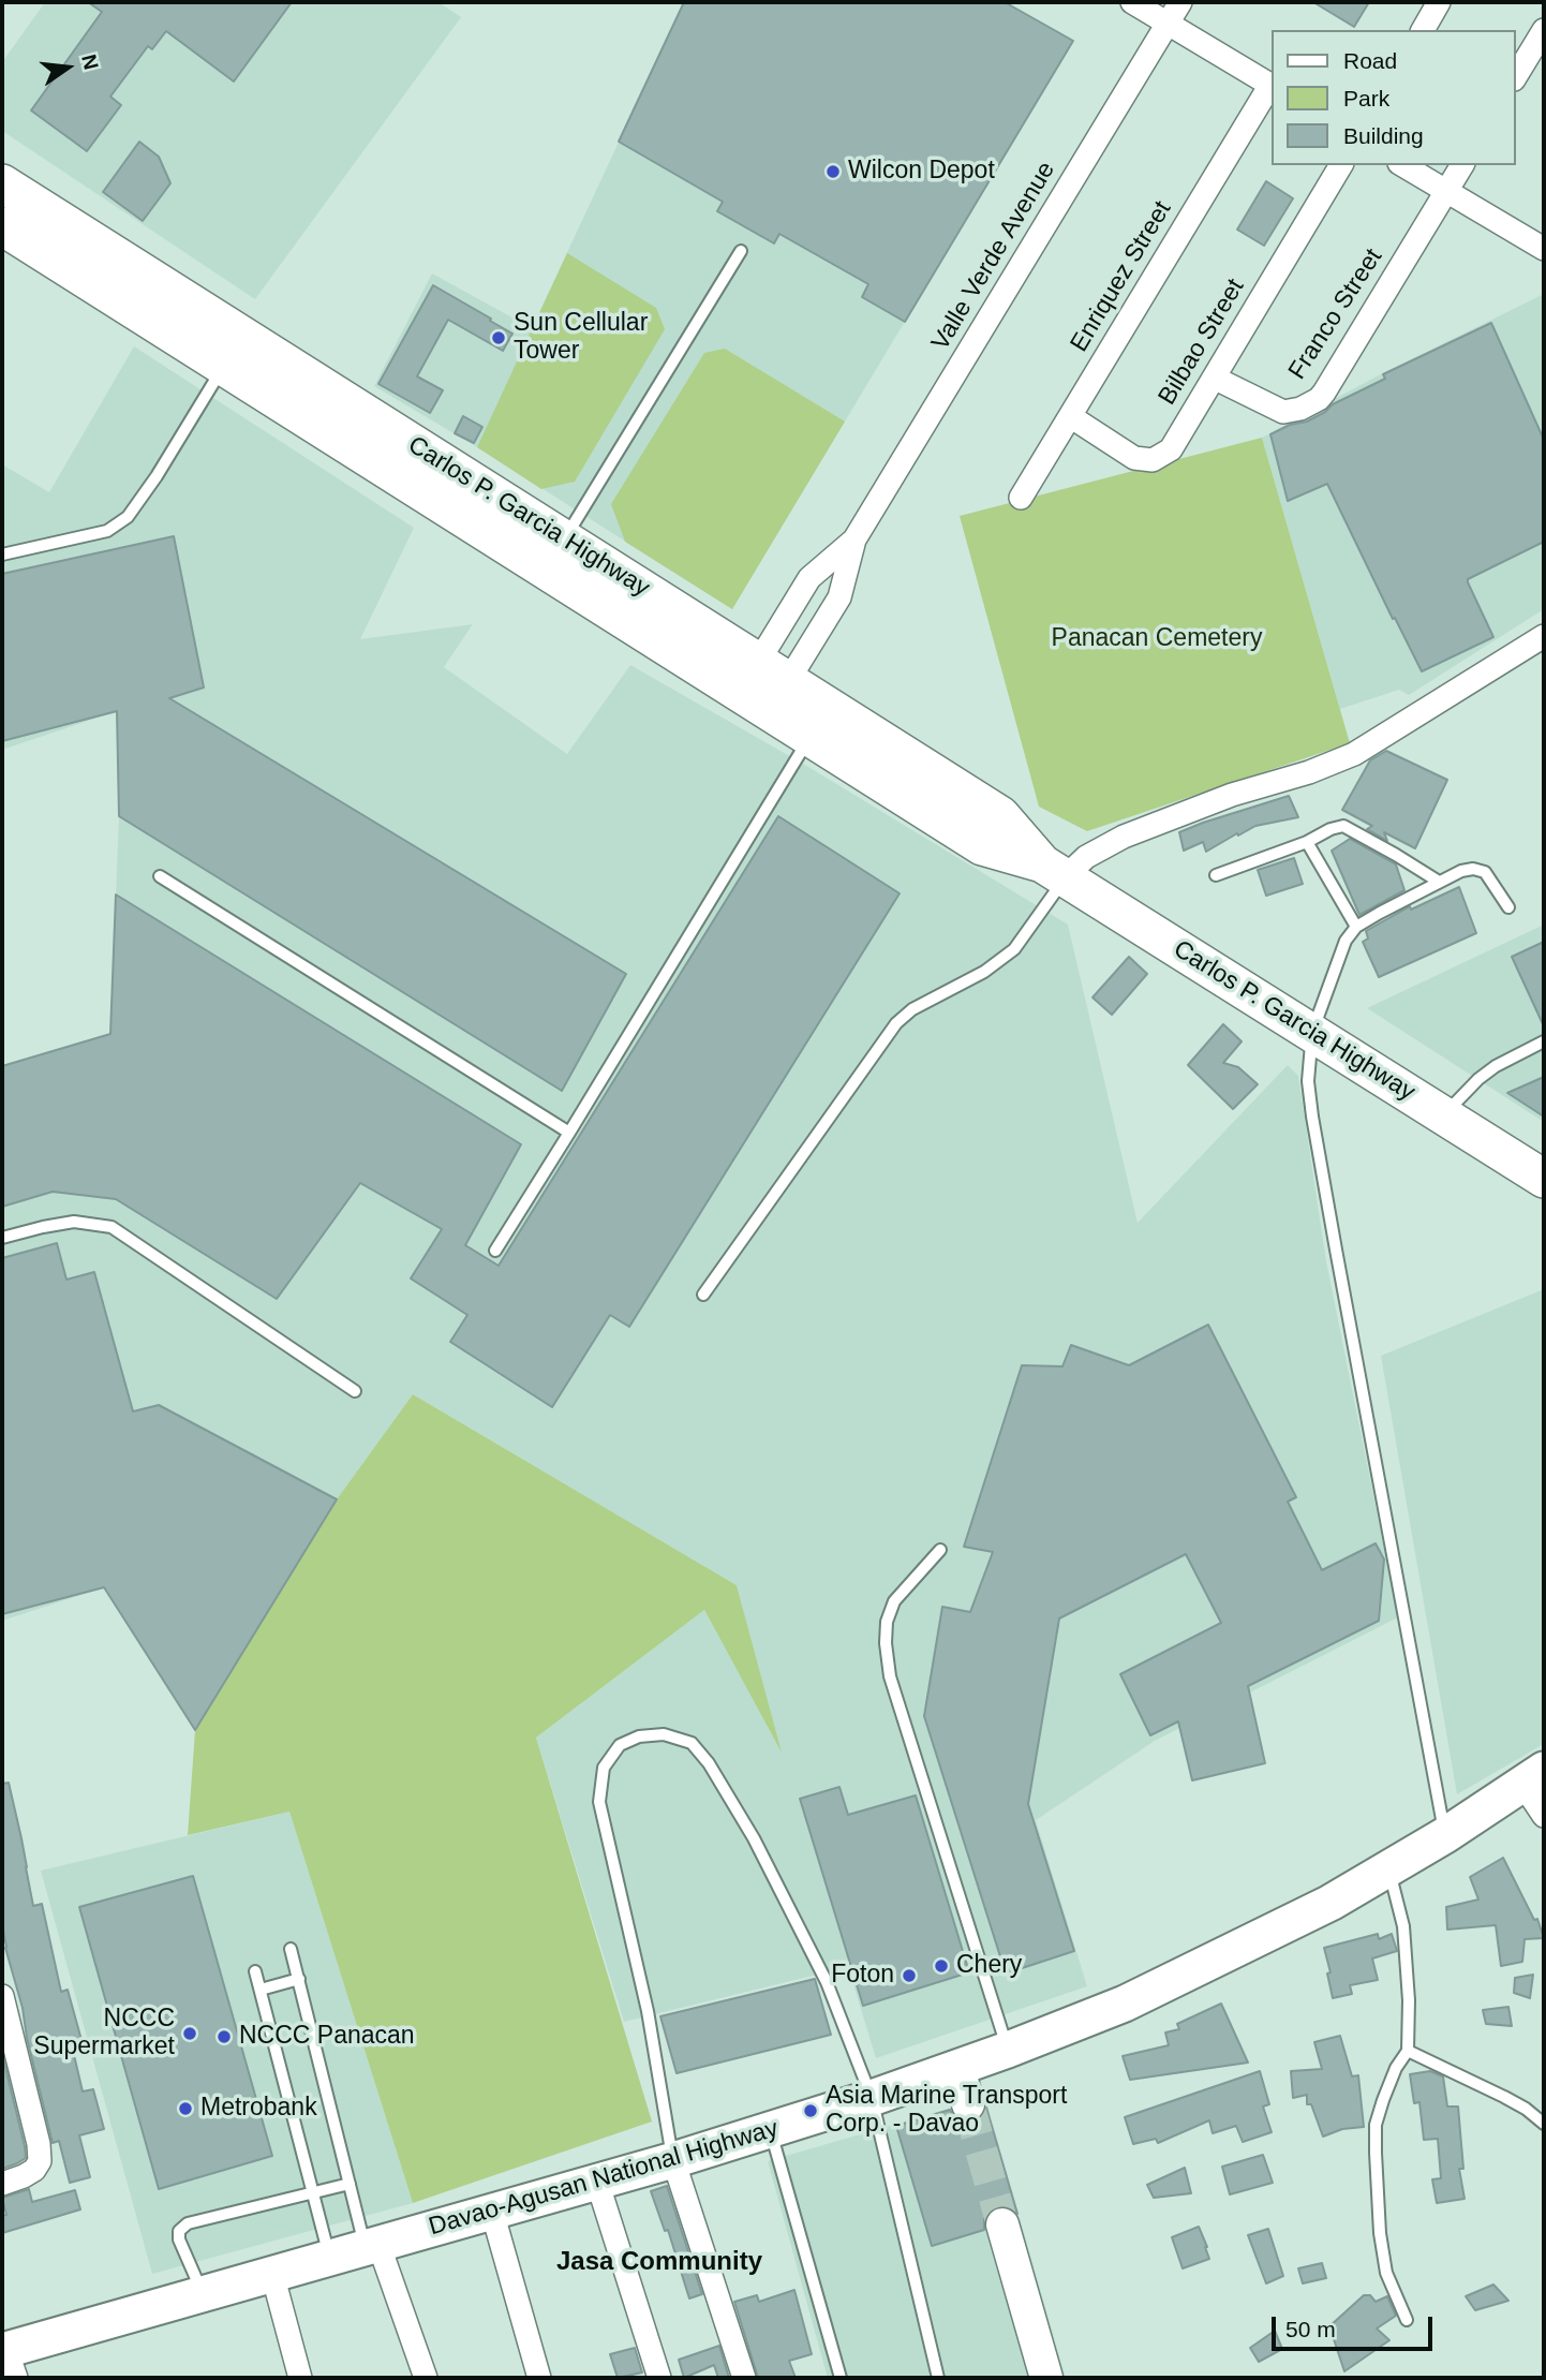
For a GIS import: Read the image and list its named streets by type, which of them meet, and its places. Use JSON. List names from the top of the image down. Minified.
{"streets":{"highway":["Carlos P. Garcia Highway"],"main road":["Davao-Agusan National Highway"],"street":["Valle Verde Avenue","Enriquez Street","Franco Street","Bilbao Street"]},"crossings":[["Valle Verde Avenue","Carlos P. Garcia Highway"],["Enriquez Street","Bilbao Street"],["Franco Street","Bilbao Street"]],"districts":["Jasa Community"],"parks":["Panacan Cemetery"],"places":["Wilcon Depot","Sun Cellular Tower","Chery","Foton","NCCC Supermarket","NCCC Panacan","Metrobank","Asia Marine Transport Corp. - Davao"],"legend":["Road","Park","Building"],"scale_bar":"50 m","north":"right"}
